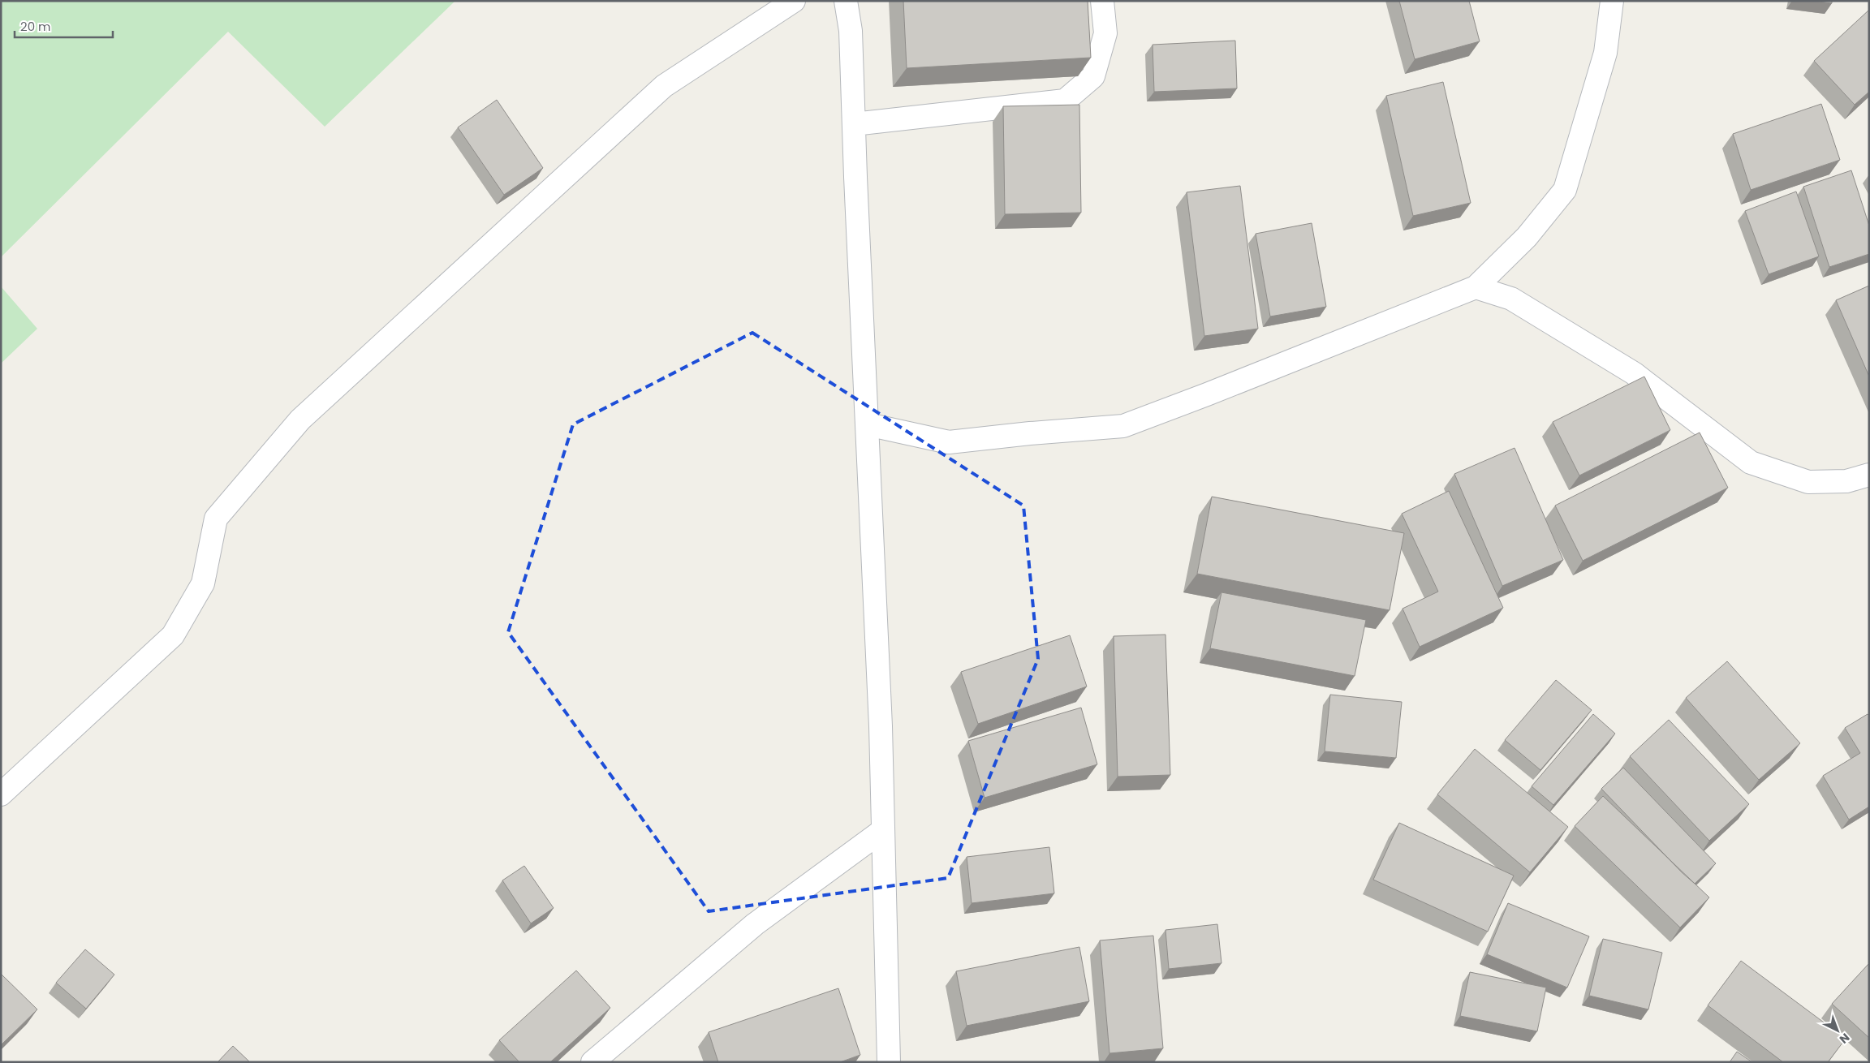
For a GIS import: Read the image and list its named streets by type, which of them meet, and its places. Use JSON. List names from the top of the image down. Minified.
{"scale_bar":"20 m","north":"bottom right"}
